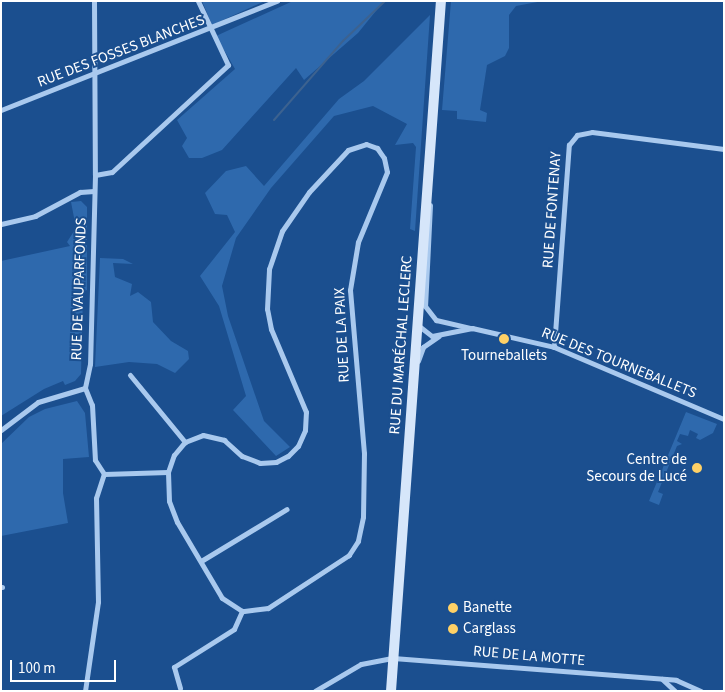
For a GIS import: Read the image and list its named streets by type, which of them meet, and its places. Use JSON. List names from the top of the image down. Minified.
{"streets":{"main road":["RUE DU MARÉCHAL LECLERC"],"street":["RUE DES FOSSES BLANCHES","RUE DE FONTENAY","RUE DE VAUPARFONDS","RUE DE LA PAIX","RUE DES TOURNEBALLETS","RUE DE LA MOTTE"]},"crossings":[["RUE DES FOSSES BLANCHES","RUE DE VAUPARFONDS"],["RUE DE FONTENAY","RUE DES TOURNEBALLETS"],["RUE DU MARÉCHAL LECLERC","RUE DE LA MOTTE"]],"places":["Tourneballets","Centre de Secours de Lucé","Banette","Carglass"],"scale_bar":"100 m"}
